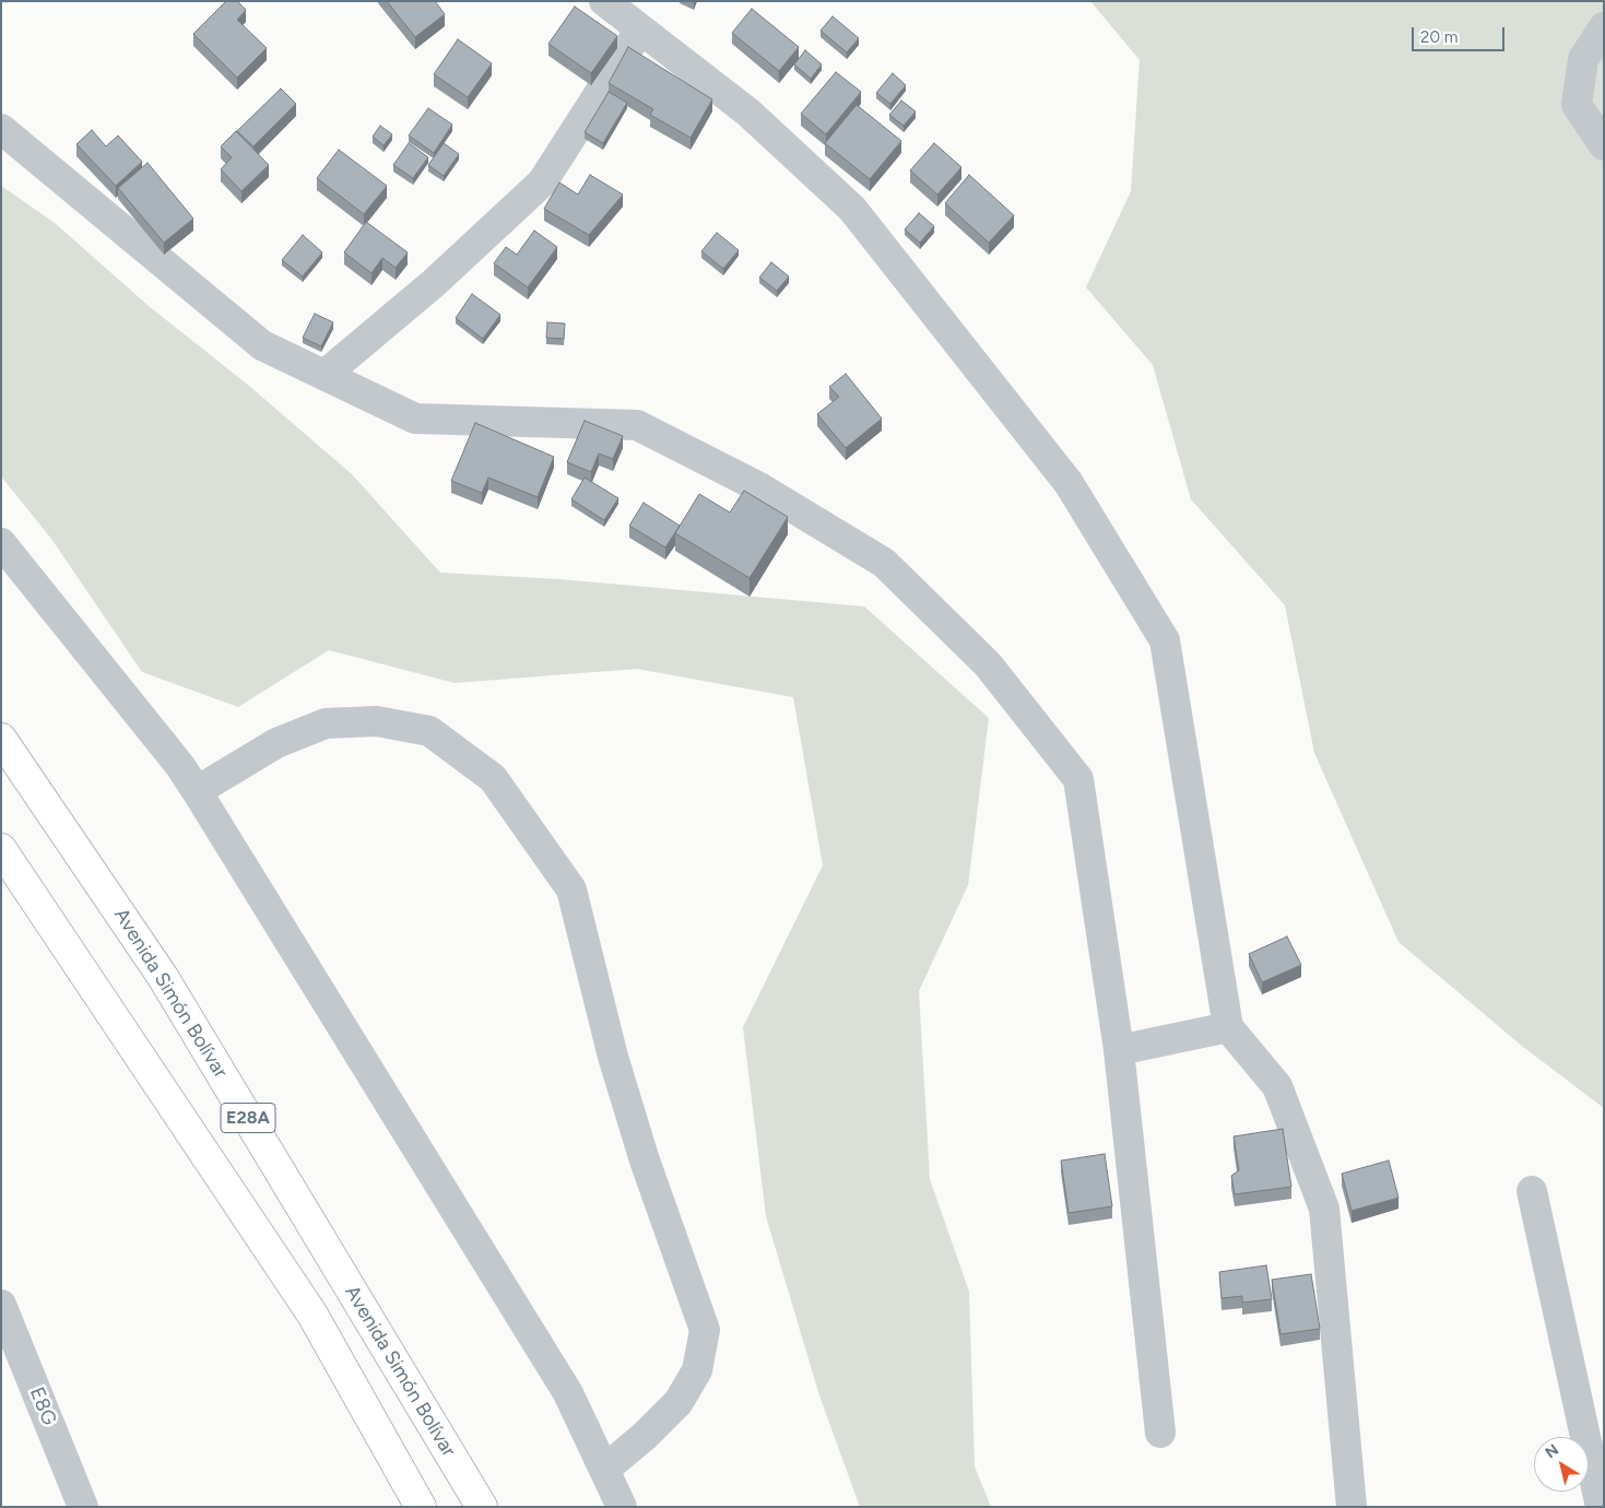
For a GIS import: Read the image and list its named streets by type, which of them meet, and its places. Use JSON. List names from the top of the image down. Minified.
{"streets":{"highway":["Avenida Simón Bolívar","E28A"],"street":["E8G"]},"scale_bar":"20 m","north":"top left"}
